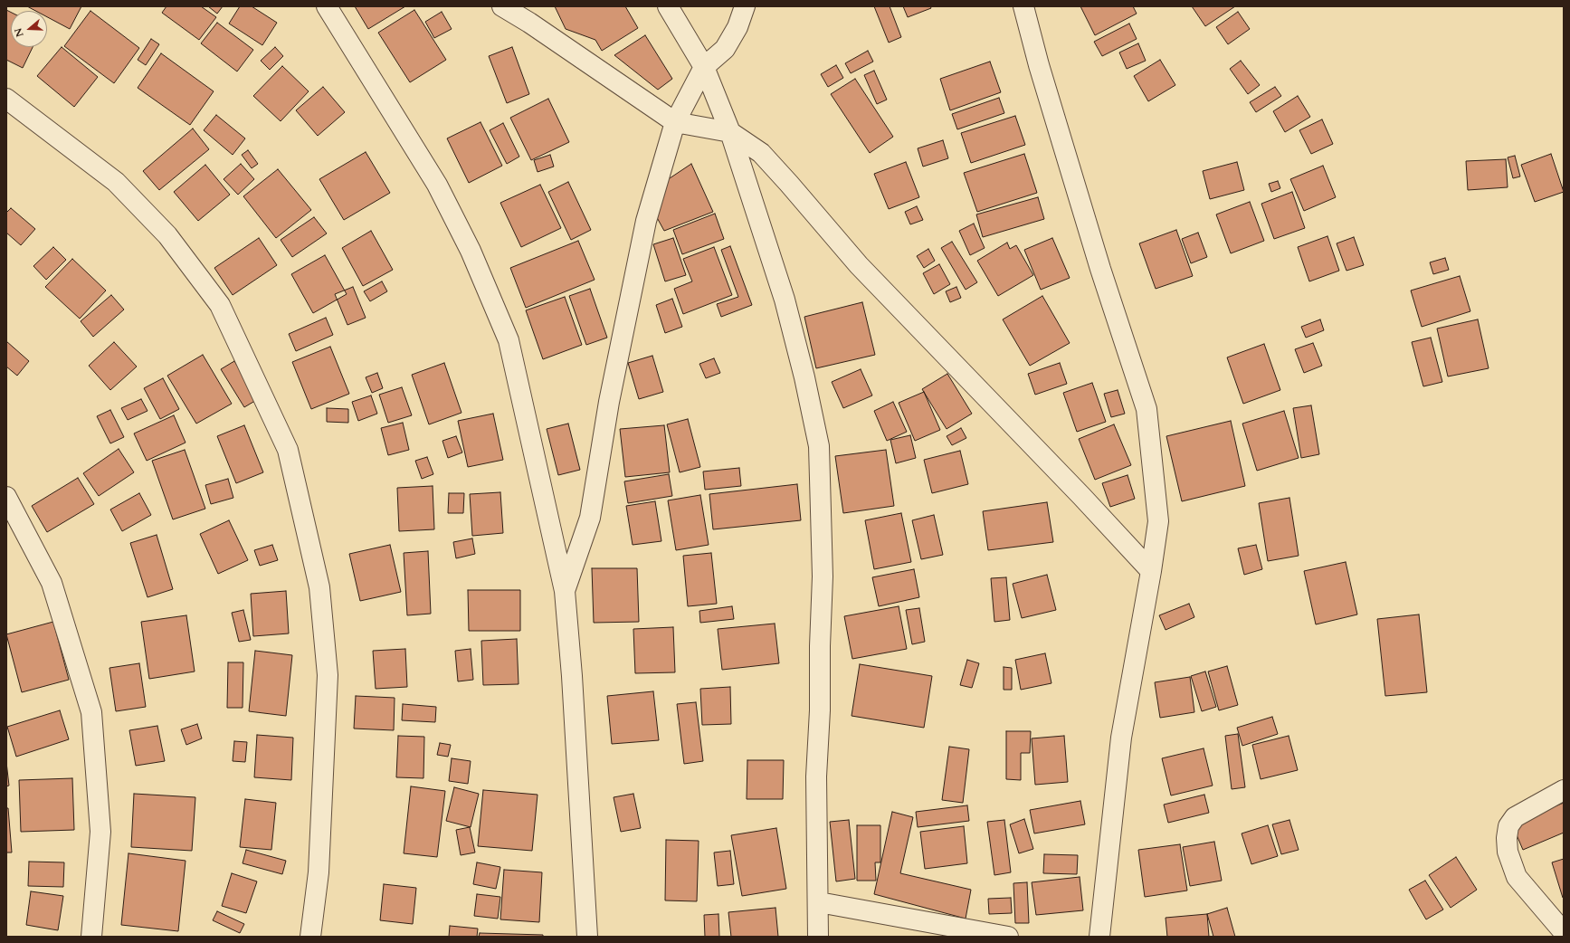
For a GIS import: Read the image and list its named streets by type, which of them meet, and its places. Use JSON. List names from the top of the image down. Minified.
{"north":"left"}
